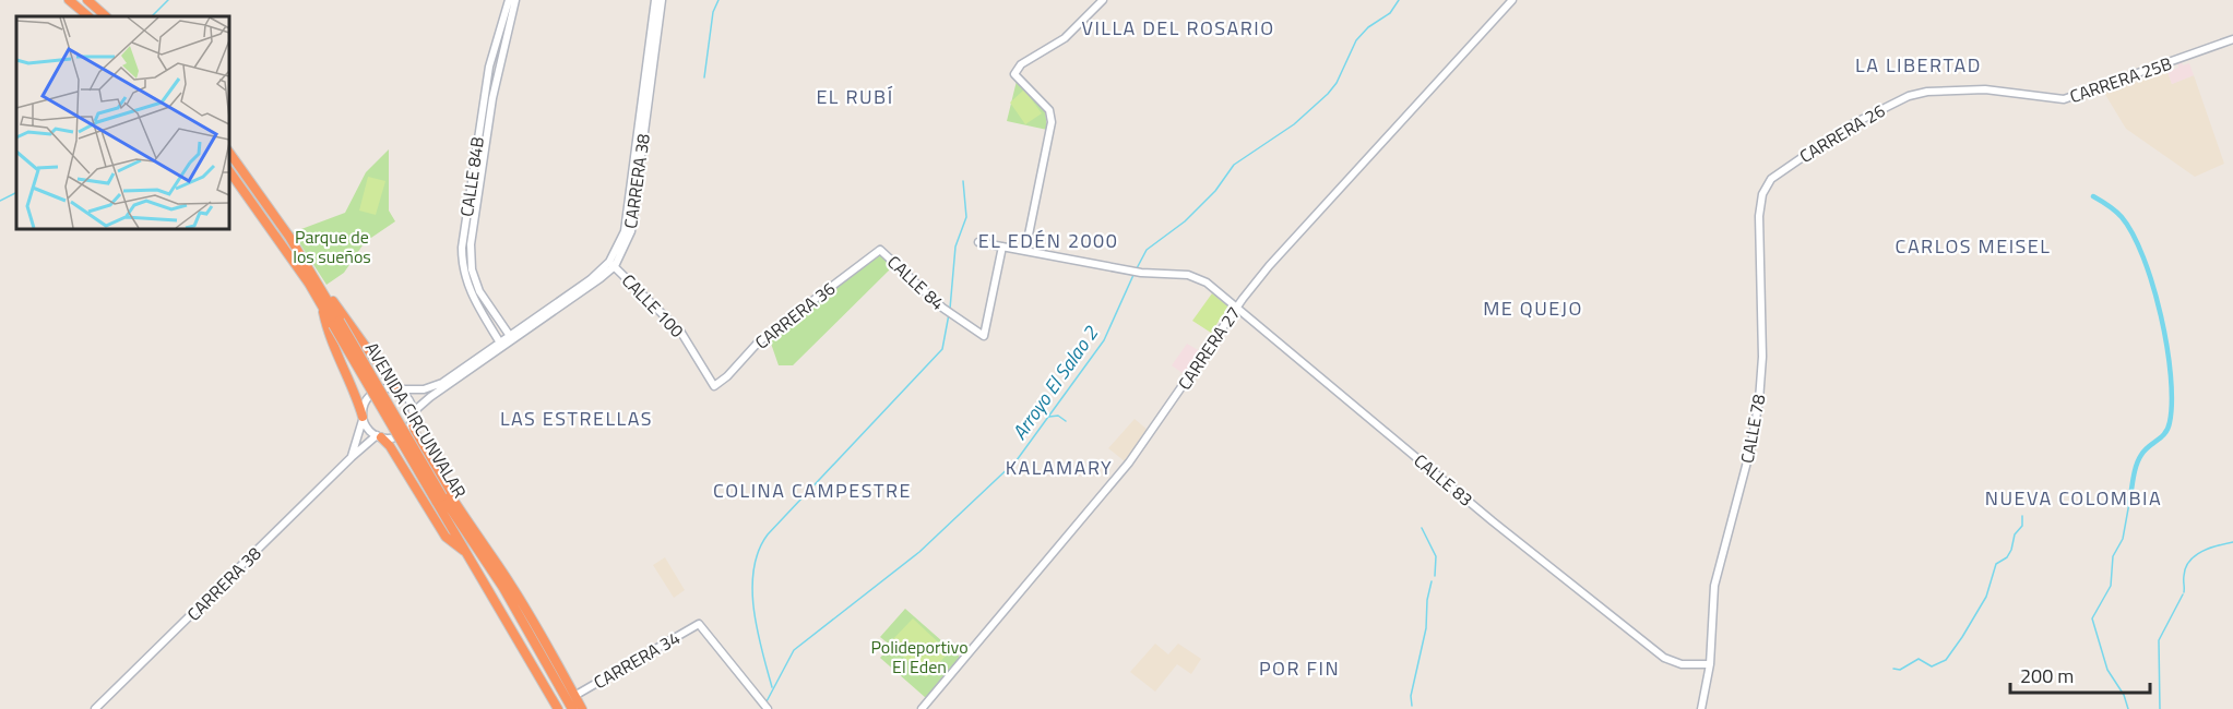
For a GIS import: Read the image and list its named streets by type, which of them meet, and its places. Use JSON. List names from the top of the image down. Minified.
{"streets":{"highway":["AVENIDA CIRCUNVALAR"],"street":["CARRERA 25B","CARRERA 26","CALLE 84B","CARRERA 38","CALLE 84","CALLE 100","CARRERA 36","CARRERA 27","CALLE 78","CALLE 83","CARRERA 34"]},"crossings":[["CARRERA 25B","CARRERA 26"],["CARRERA 26","CALLE 78"],["CALLE 84B","CARRERA 38"],["CARRERA 38","CALLE 100"],["CALLE 84","CARRERA 36"],["CALLE 100","CARRERA 36"],["CARRERA 27","CALLE 83"],["CALLE 78","CALLE 83"]],"districts":["VILLA DEL ROSARIO","LA LIBERTAD","EL RUBÍ","EL EDÉN 2000","CARLOS MEISEL","ME QUEJO","LAS ESTRELLAS","KALAMARY","COLINA CAMPESTRE","NUEVA COLOMBIA","POR FIN"],"water":["Arroyo El Salao 2"],"parks":["Parque de los sueños","Polideportivo El Eden"],"scale_bar":"200 m"}
